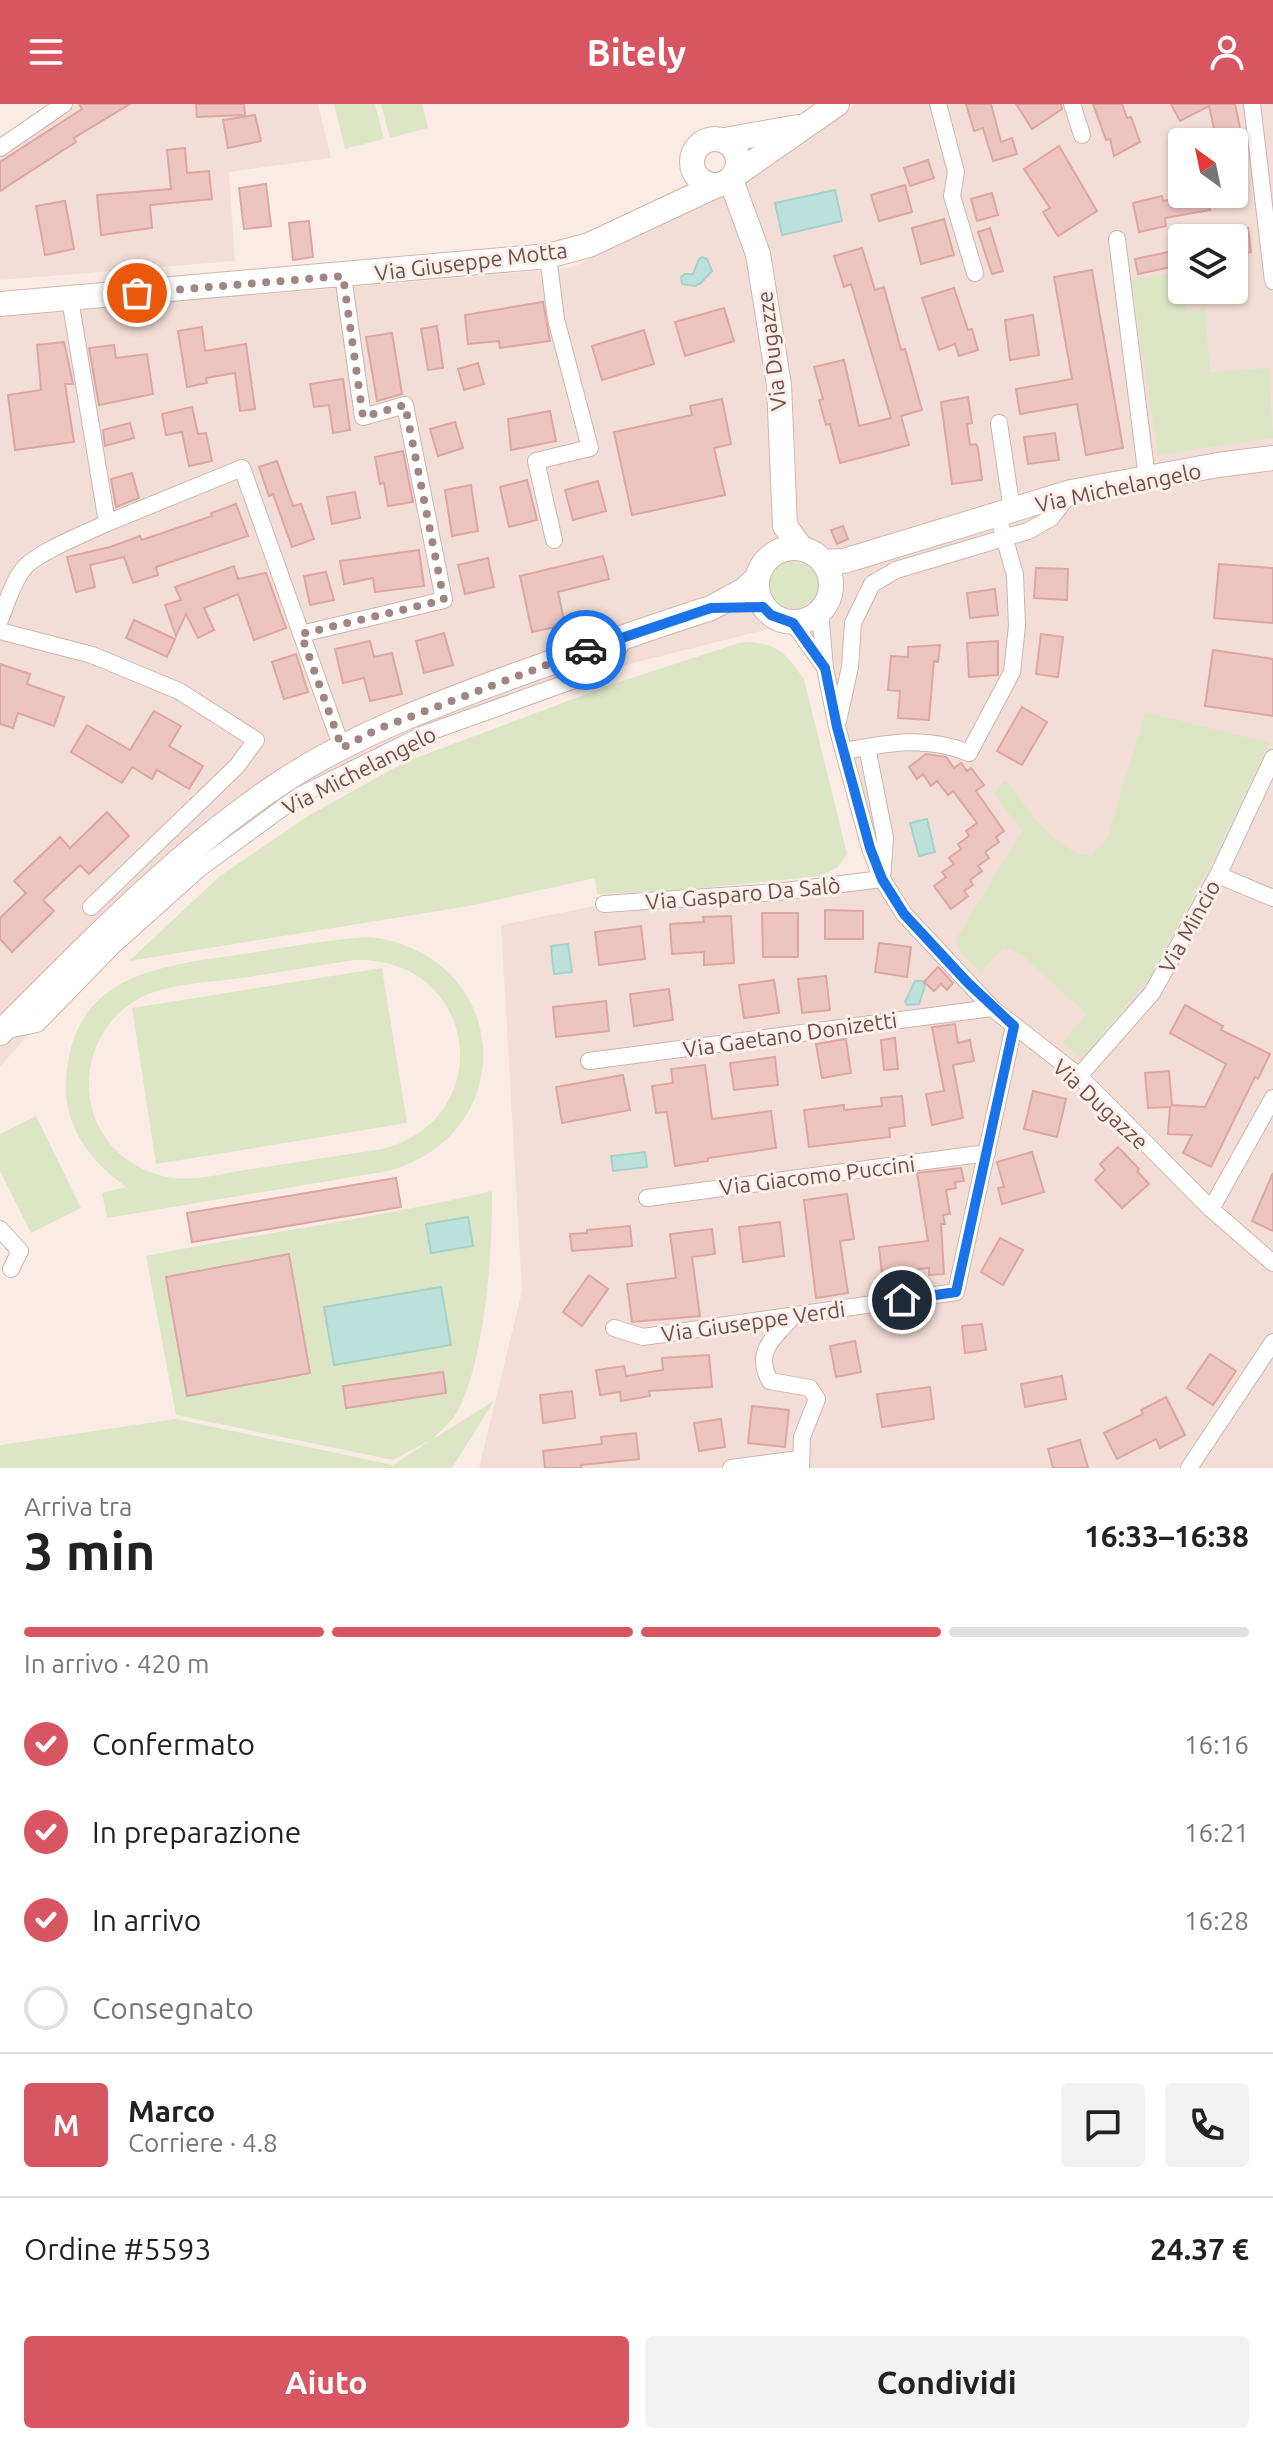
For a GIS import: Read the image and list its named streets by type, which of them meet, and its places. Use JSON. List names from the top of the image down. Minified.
{"streets":{"street":["Via Giuseppe Motta","Via Dugazze","Via Michelangelo","Via Gasparo Da Salò","Via Mincio","Via Gaetano Donizetti","Via Giacomo Puccini","Via Giuseppe Verdi"]},"crossings":[["Via Giuseppe Motta","Via Dugazze"],["Via Dugazze","Via Michelangelo"],["Via Dugazze","Via Gasparo Da Salò"],["Via Dugazze","Via Mincio"],["Via Dugazze","Via Gaetano Donizetti"],["Via Dugazze","Via Giuseppe Verdi"],["Via Giacomo Puccini","Via Giuseppe Verdi"]],"north":"top left","page":{"header":"Bitely","heading":["3 min","Arriva tra","16:33–16:38"],"panel":["Marco","Corriere · 4.8","Ordine #5593","24.37 €"],"bar":"In arrivo · 420 m","list":[["Confermato","16:16"],["In preparazione","16:21"],["In arrivo","16:28"],"Consegnato"],"round":"M","buttons":["Aiuto","Condividi"]}}
